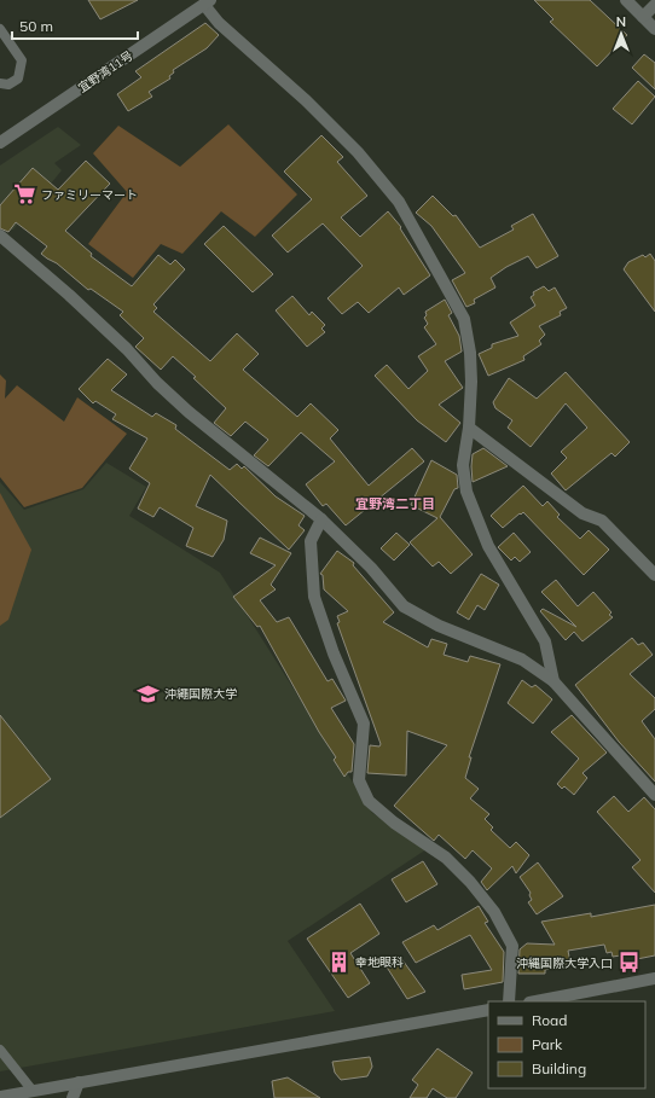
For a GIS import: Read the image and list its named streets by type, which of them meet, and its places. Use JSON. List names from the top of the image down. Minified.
{"streets":{"street":["宜野湾11号"]},"districts":["宜野湾二丁目"],"places":{"supermarket":["ファミリーマート"],"school or university":["沖繩国際大学"],"building":["幸地眼科"],"bus stop":["沖縄国際大学入口"]},"legend":["Road","Park","Building"],"scale_bar":"50 m","north":"top"}
